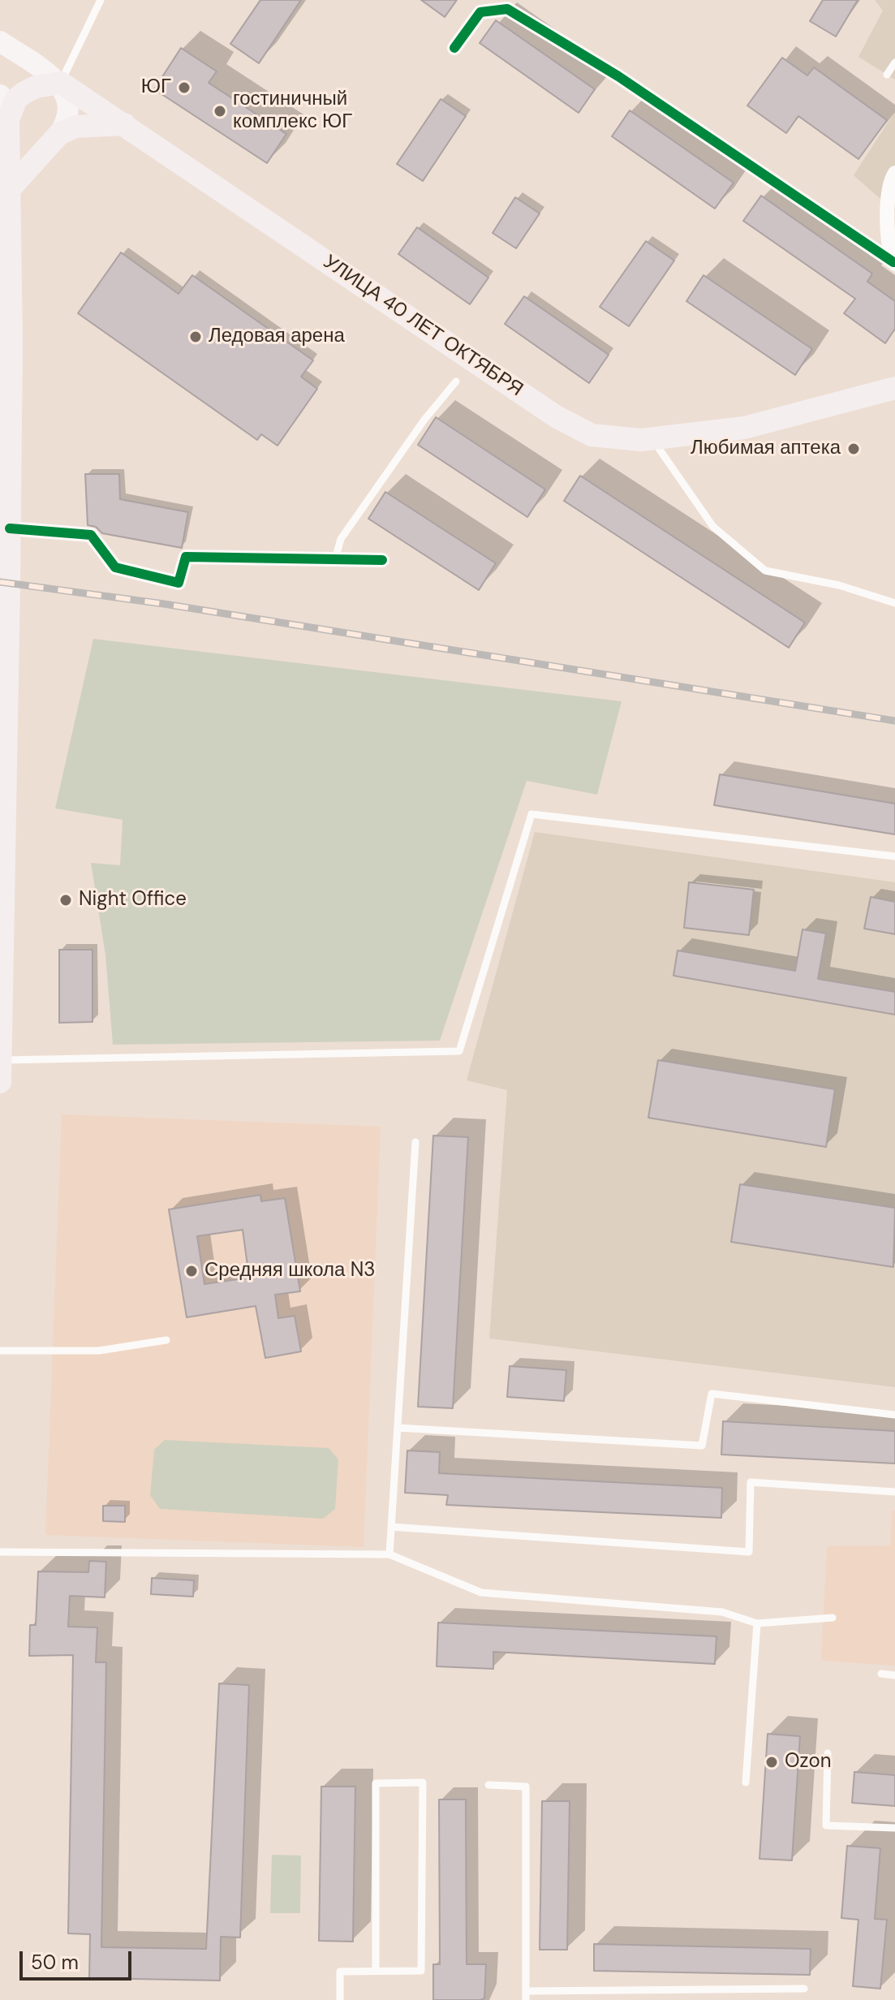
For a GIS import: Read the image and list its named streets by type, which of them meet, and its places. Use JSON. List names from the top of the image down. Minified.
{"streets":{"main road":["УЛИЦА 40 ЛЕТ ОКТЯБРЯ"]},"places":["ЮГ","гостиничный комплекс ЮГ","Ледовая арена","Любимая аптека","Night Office","Средняя школа N3","Ozon"],"scale_bar":"50 m"}
